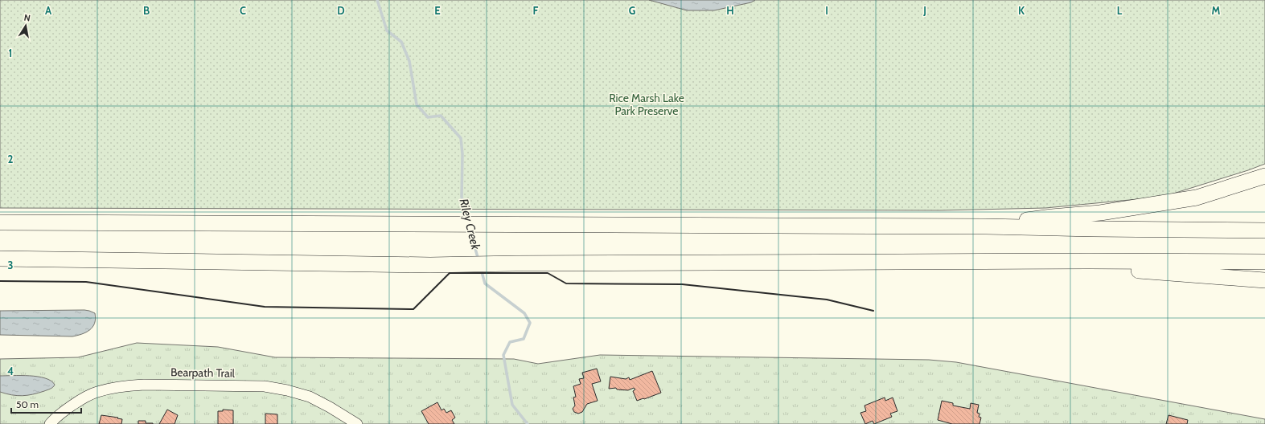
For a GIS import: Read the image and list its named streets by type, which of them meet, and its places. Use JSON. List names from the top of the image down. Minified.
{"streets":{"street":["Bearpath Trail"]},"water":["Riley Creek"],"parks":["Rice Marsh Lake Park Preserve"],"scale_bar":"50 m","north":"top","grid":{"columns":["A","B","C","D","E","F","G","H","I","J","K","L","M"],"rows":["1","2","3","4"]}}
